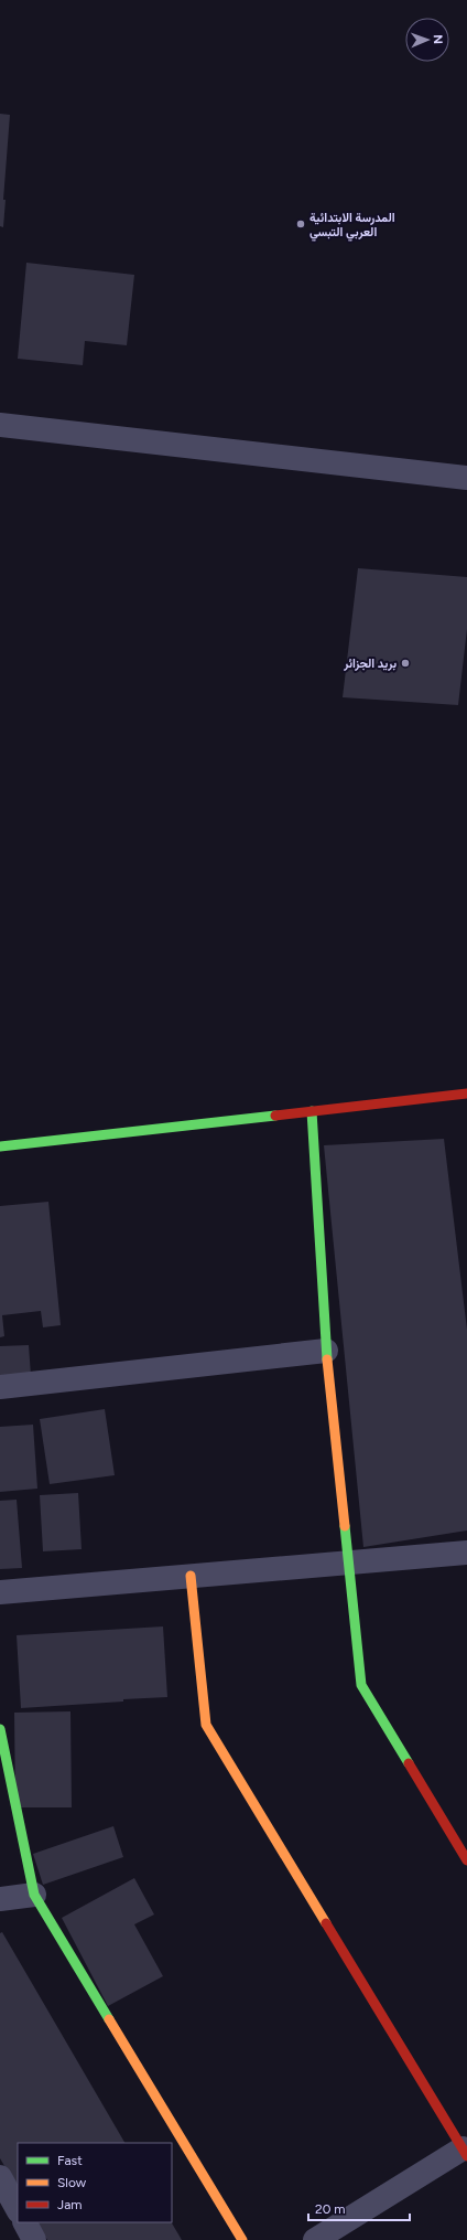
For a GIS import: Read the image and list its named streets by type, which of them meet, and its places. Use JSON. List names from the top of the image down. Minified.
{"places":["المدرسة الابتدائية العربي التبسي","بريد الجزائر"],"legend":["Fast","Slow","Jam"],"scale_bar":"20 m","north":"right"}
